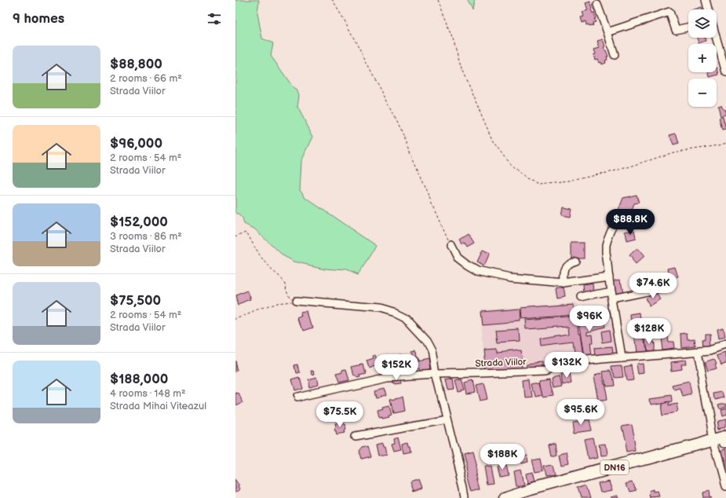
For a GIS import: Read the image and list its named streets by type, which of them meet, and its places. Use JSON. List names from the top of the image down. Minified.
{"streets":{"highway":["DN16"],"street":["Strada Viilor"]},"page":{"heading":"9 homes","map_buttons":["+","−"],"list":[{"name":"$88,800","note":"2 rooms · 66 m² · Strada Viilor"},{"name":"$96,000","note":"2 rooms · 54 m² · Strada Viilor"},{"name":"$152,000","note":"3 rooms · 86 m² · Strada Viilor"},{"name":"$75,500","note":"2 rooms · 54 m² · Strada Viilor"},{"name":"$188,000","note":"4 rooms · 148 m² · Strada Mihai Viteazul"}],"price":["$88.8K","$74.6K","$96K","$128K","$132K","$152K","$95.6K","$75.5K","$188K"]}}
